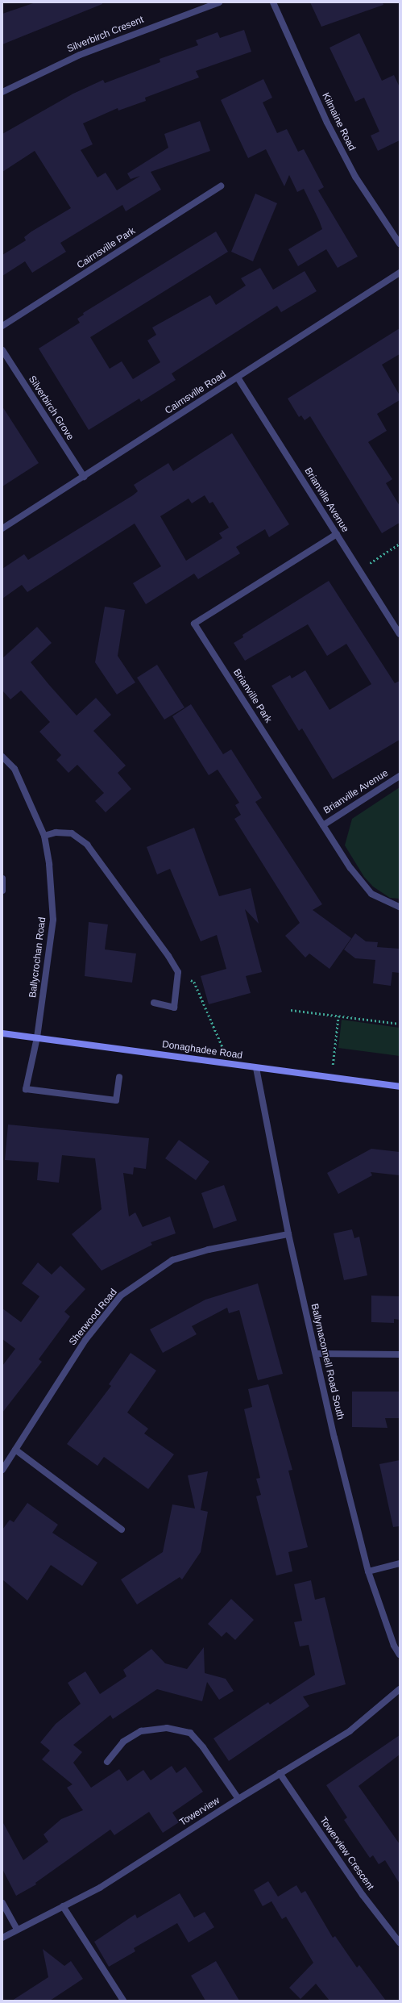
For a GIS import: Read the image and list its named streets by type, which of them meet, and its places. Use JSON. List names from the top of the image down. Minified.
{"streets":{"main road":["Donaghadee Road"],"street":["Silverbirch Cresent","Kilmaine Road","Cairnsville Park","Cairnsville Road","Silverbirch Grove","Brianville Avenue","Brianville Park","Ballycrochan Road","Sherwood Road","Ballymaconnell Road South","Towerview","Towerview Crescent"]},"crossings":[["Cairnsville Road","Silverbirch Grove"],["Cairnsville Road","Brianville Avenue"],["Brianville Avenue","Brianville Park"],["Ballycrochan Road","Donaghadee Road"],["Donaghadee Road","Ballymaconnell Road South"],["Sherwood Road","Ballymaconnell Road South"],["Towerview","Towerview Crescent"]]}
